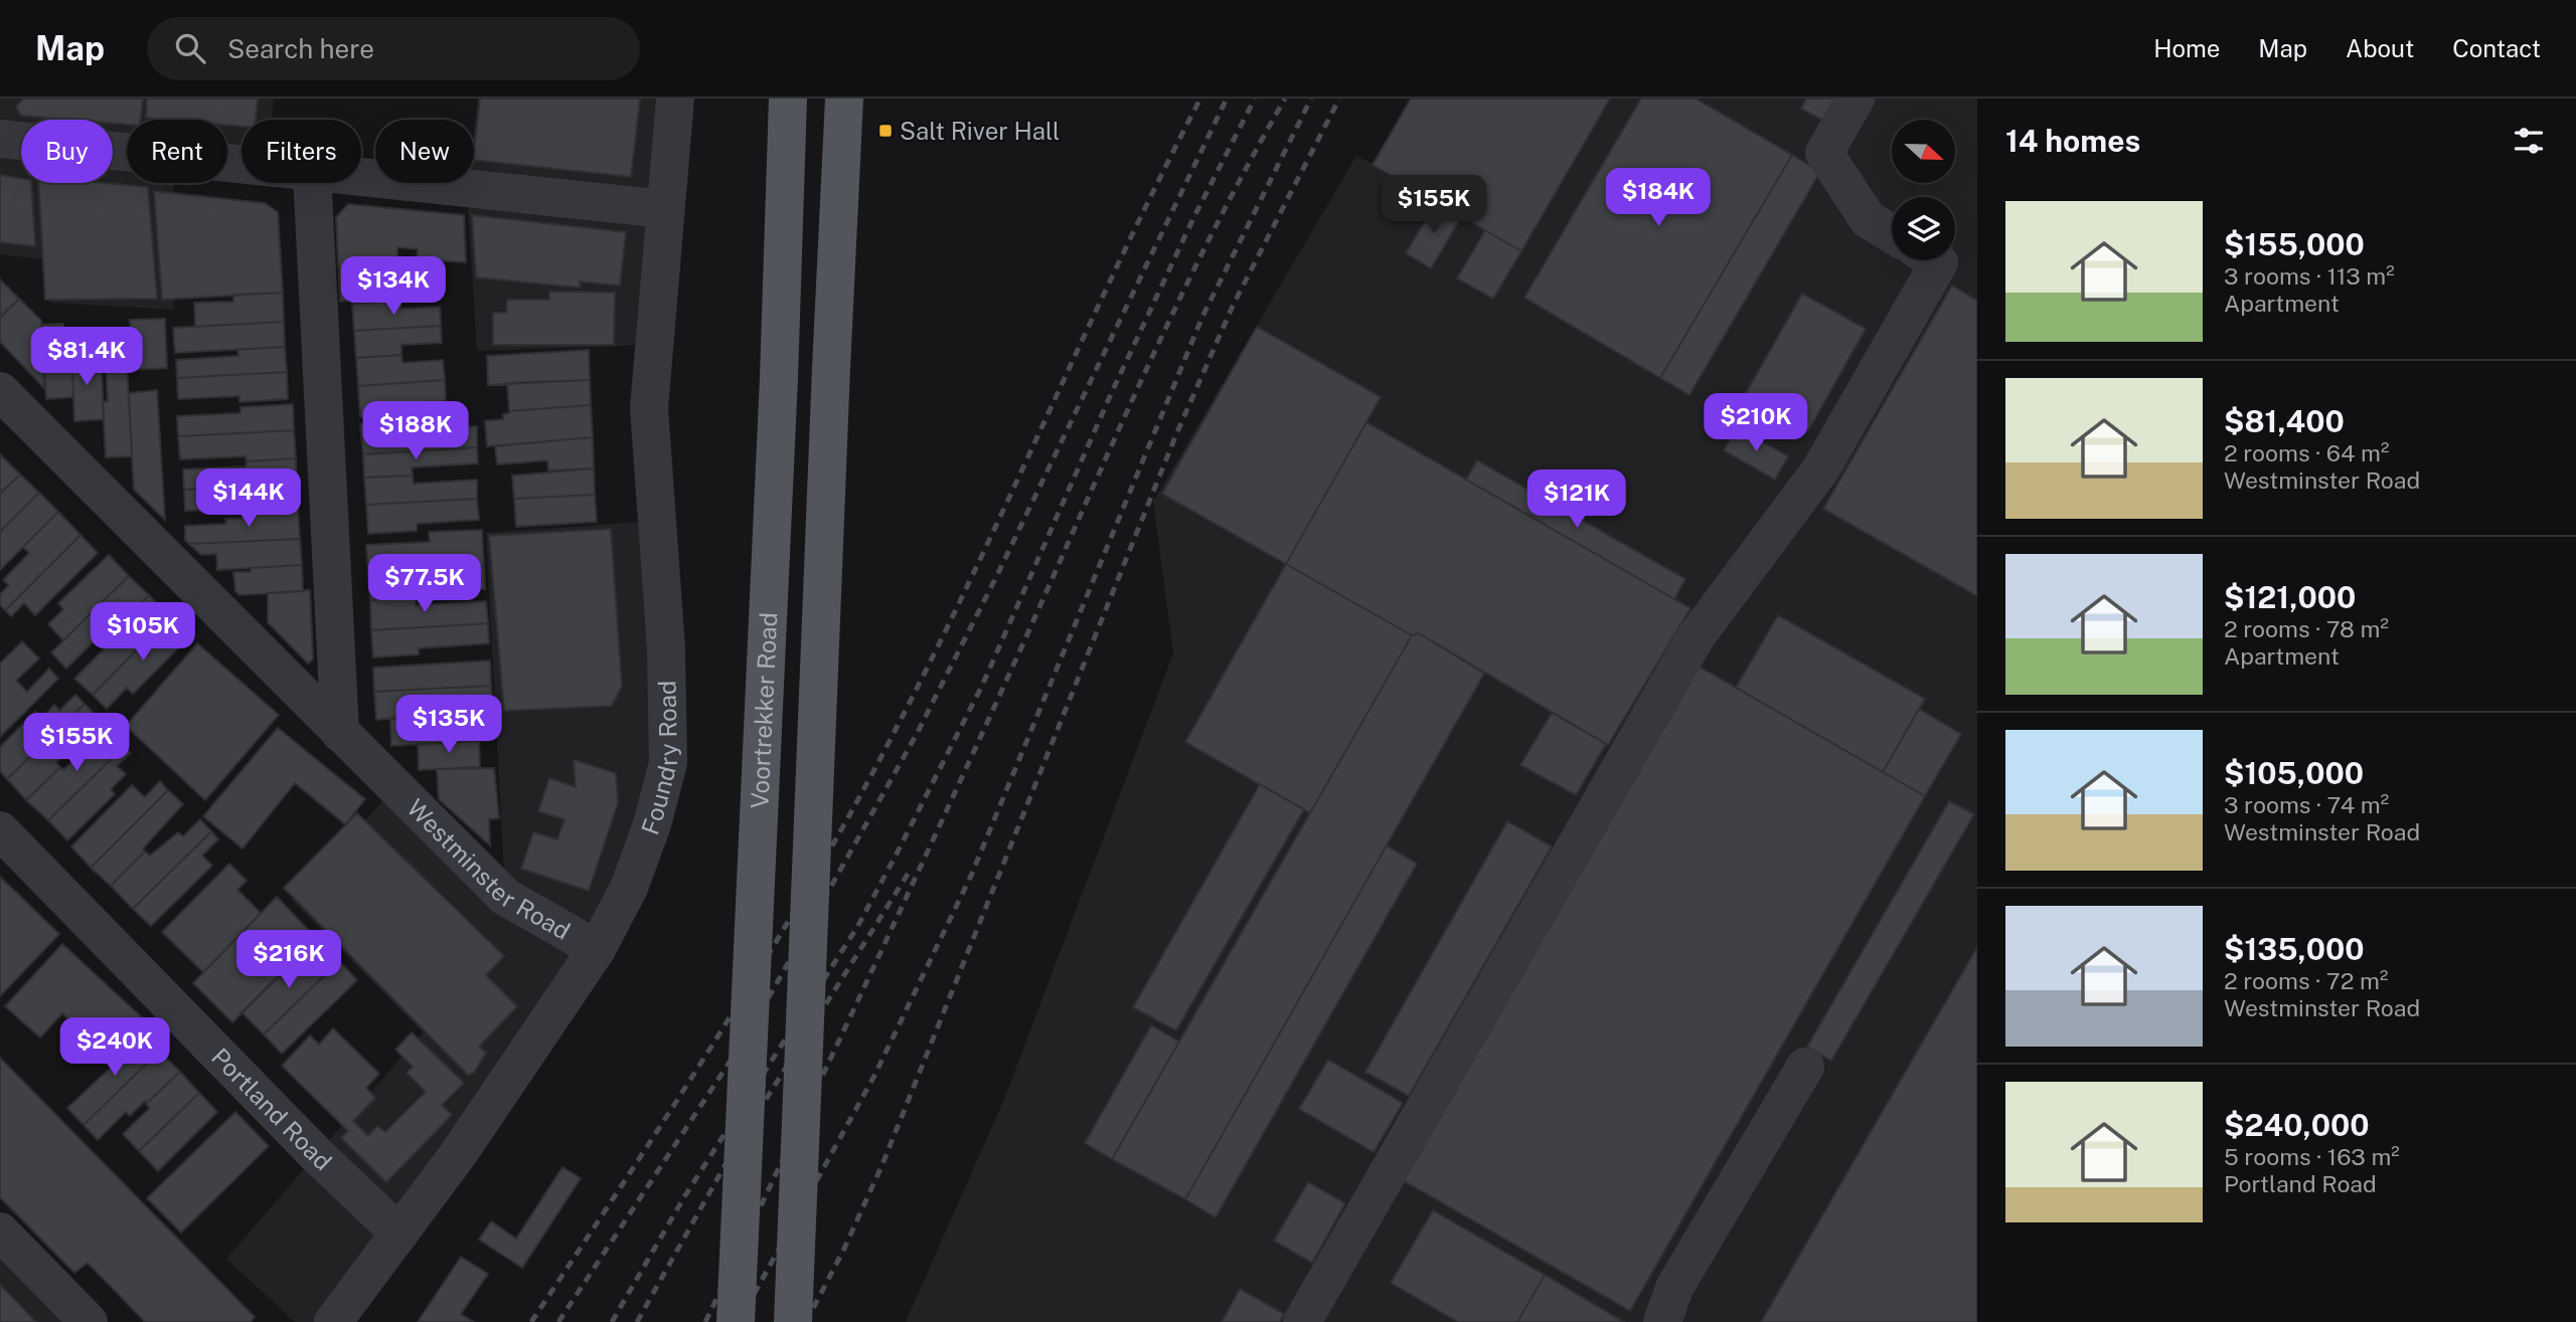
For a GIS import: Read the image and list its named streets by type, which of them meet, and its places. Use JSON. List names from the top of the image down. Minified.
{"streets":{"main road":["Voortrekker Road"],"street":["Foundry Road","Westminster Road","Portland Road"]},"crossings":[["Foundry Road","Westminster Road"],["Foundry Road","Portland Road"]],"places":{"transit":["Salt River Hall"]},"north":"right","page":{"header":"Map","search":"Search here","nav":["Home","Map","About","Contact"],"heading":"14 homes","chip":["Buy","Rent","Filters","New"],"price":["$184K","$155K","$134K","$81.4K","$210K","$188K","$144K","$121K","$77.5K","$105K","$135K","$155K","$216K","$240K"],"list":[{"name":"$155,000","note":"3 rooms · 113 m² · Apartment"},{"name":"$81,400","note":"2 rooms · 64 m² · Westminster Road"},{"name":"$121,000","note":"2 rooms · 78 m² · Apartment"},{"name":"$105,000","note":"3 rooms · 74 m² · Westminster Road"},{"name":"$135,000","note":"2 rooms · 72 m² · Westminster Road"},{"name":"$240,000","note":"5 rooms · 163 m² · Portland Road"}]}}
